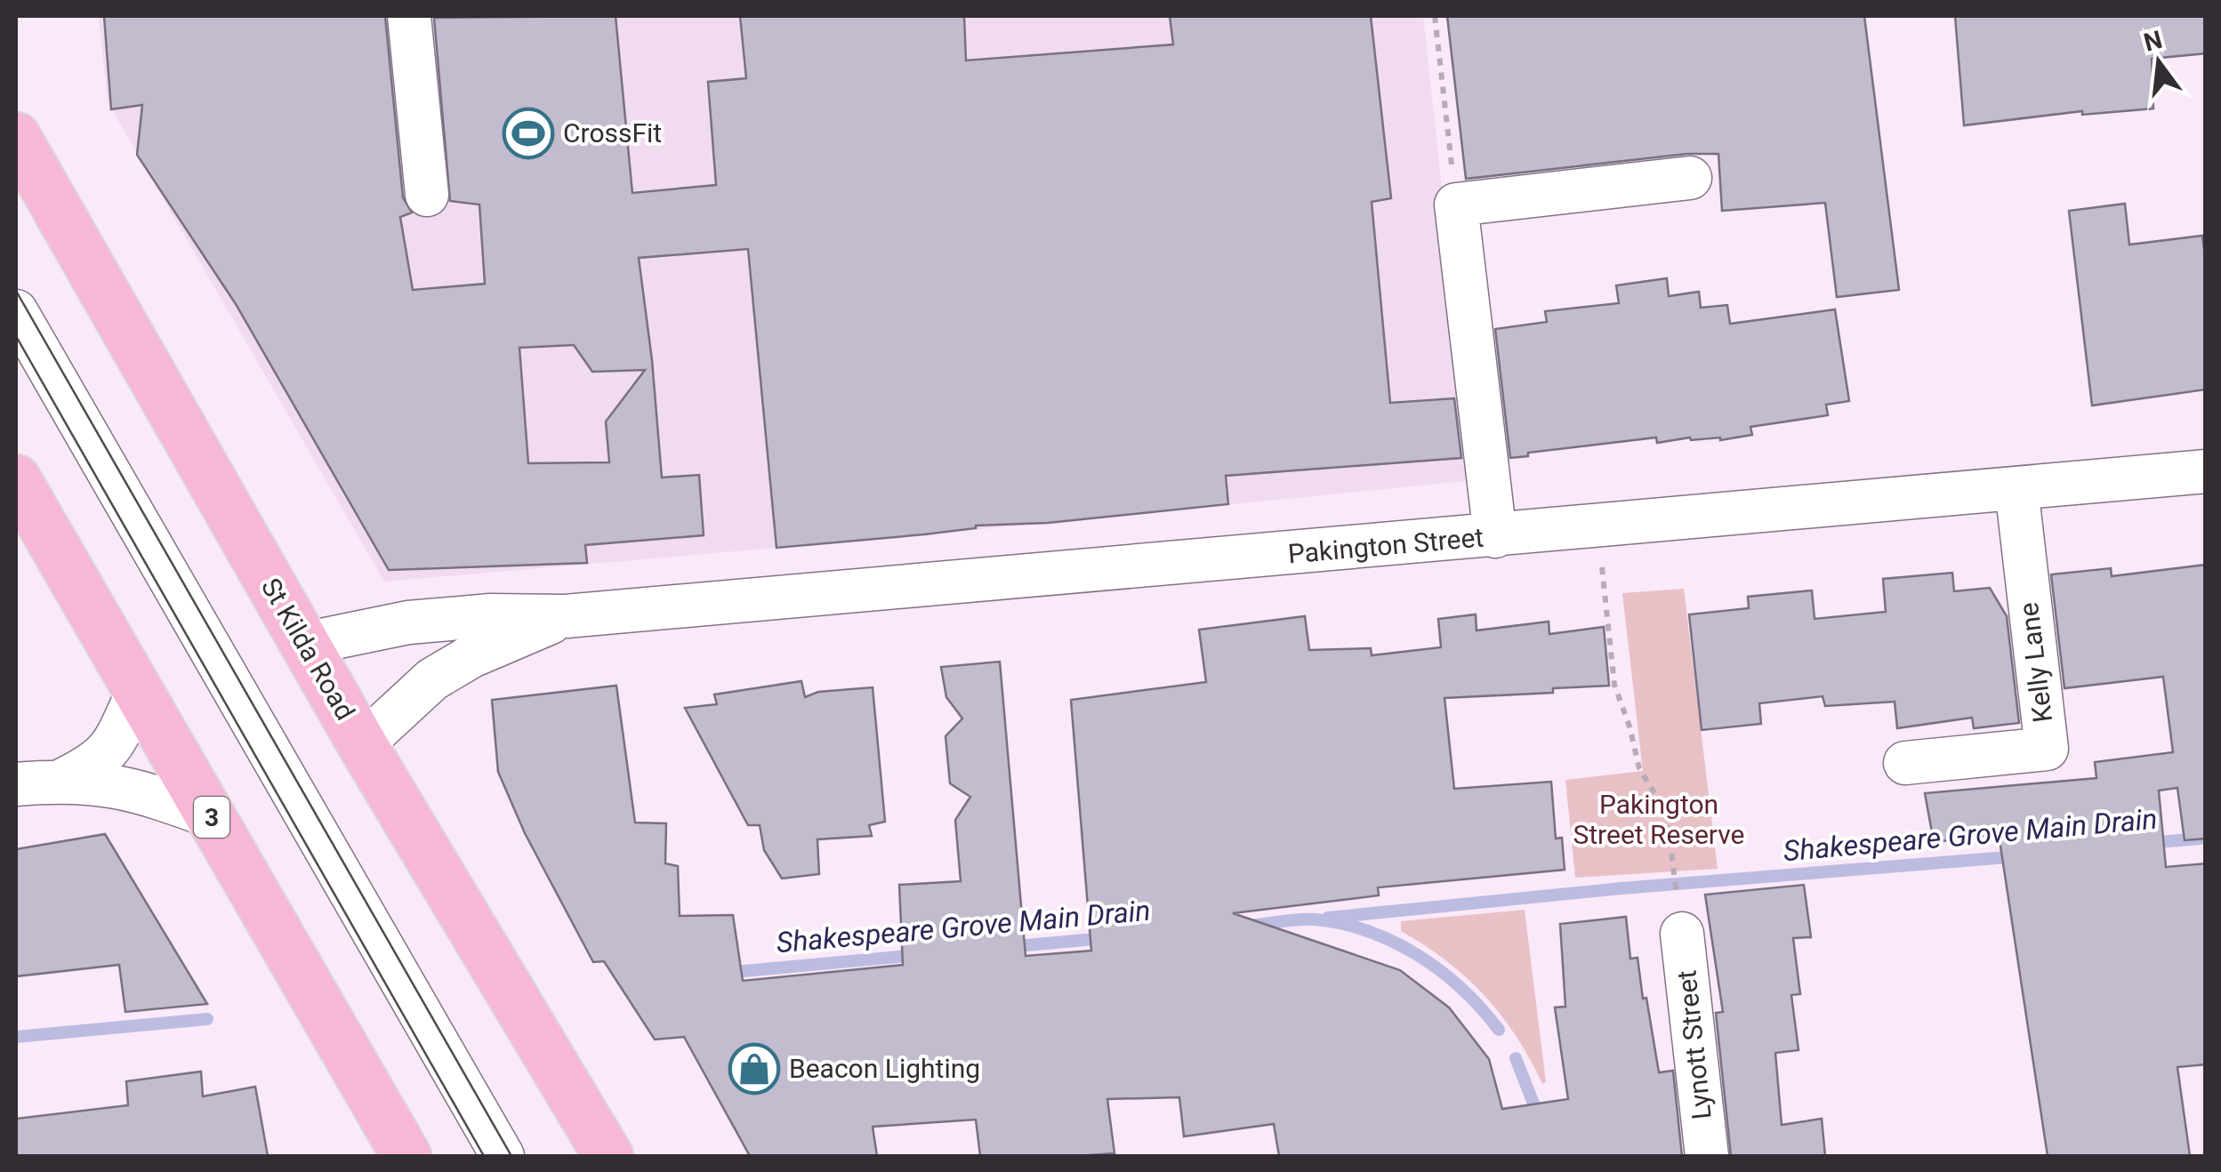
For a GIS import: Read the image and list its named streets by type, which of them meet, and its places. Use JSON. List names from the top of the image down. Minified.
{"streets":{"highway":["St Kilda Road","3"],"street":["Pakington Street","Kelly Lane","Lynott Street"]},"crossings":[["Pakington Street","St Kilda Road"],["Pakington Street","Kelly Lane"]],"water":["Shakespeare Grove Main Drain"],"parks":["Pakington Street Reserve"],"places":{"sports":["CrossFit"],"shop":["Beacon Lighting"]},"north":"top"}
